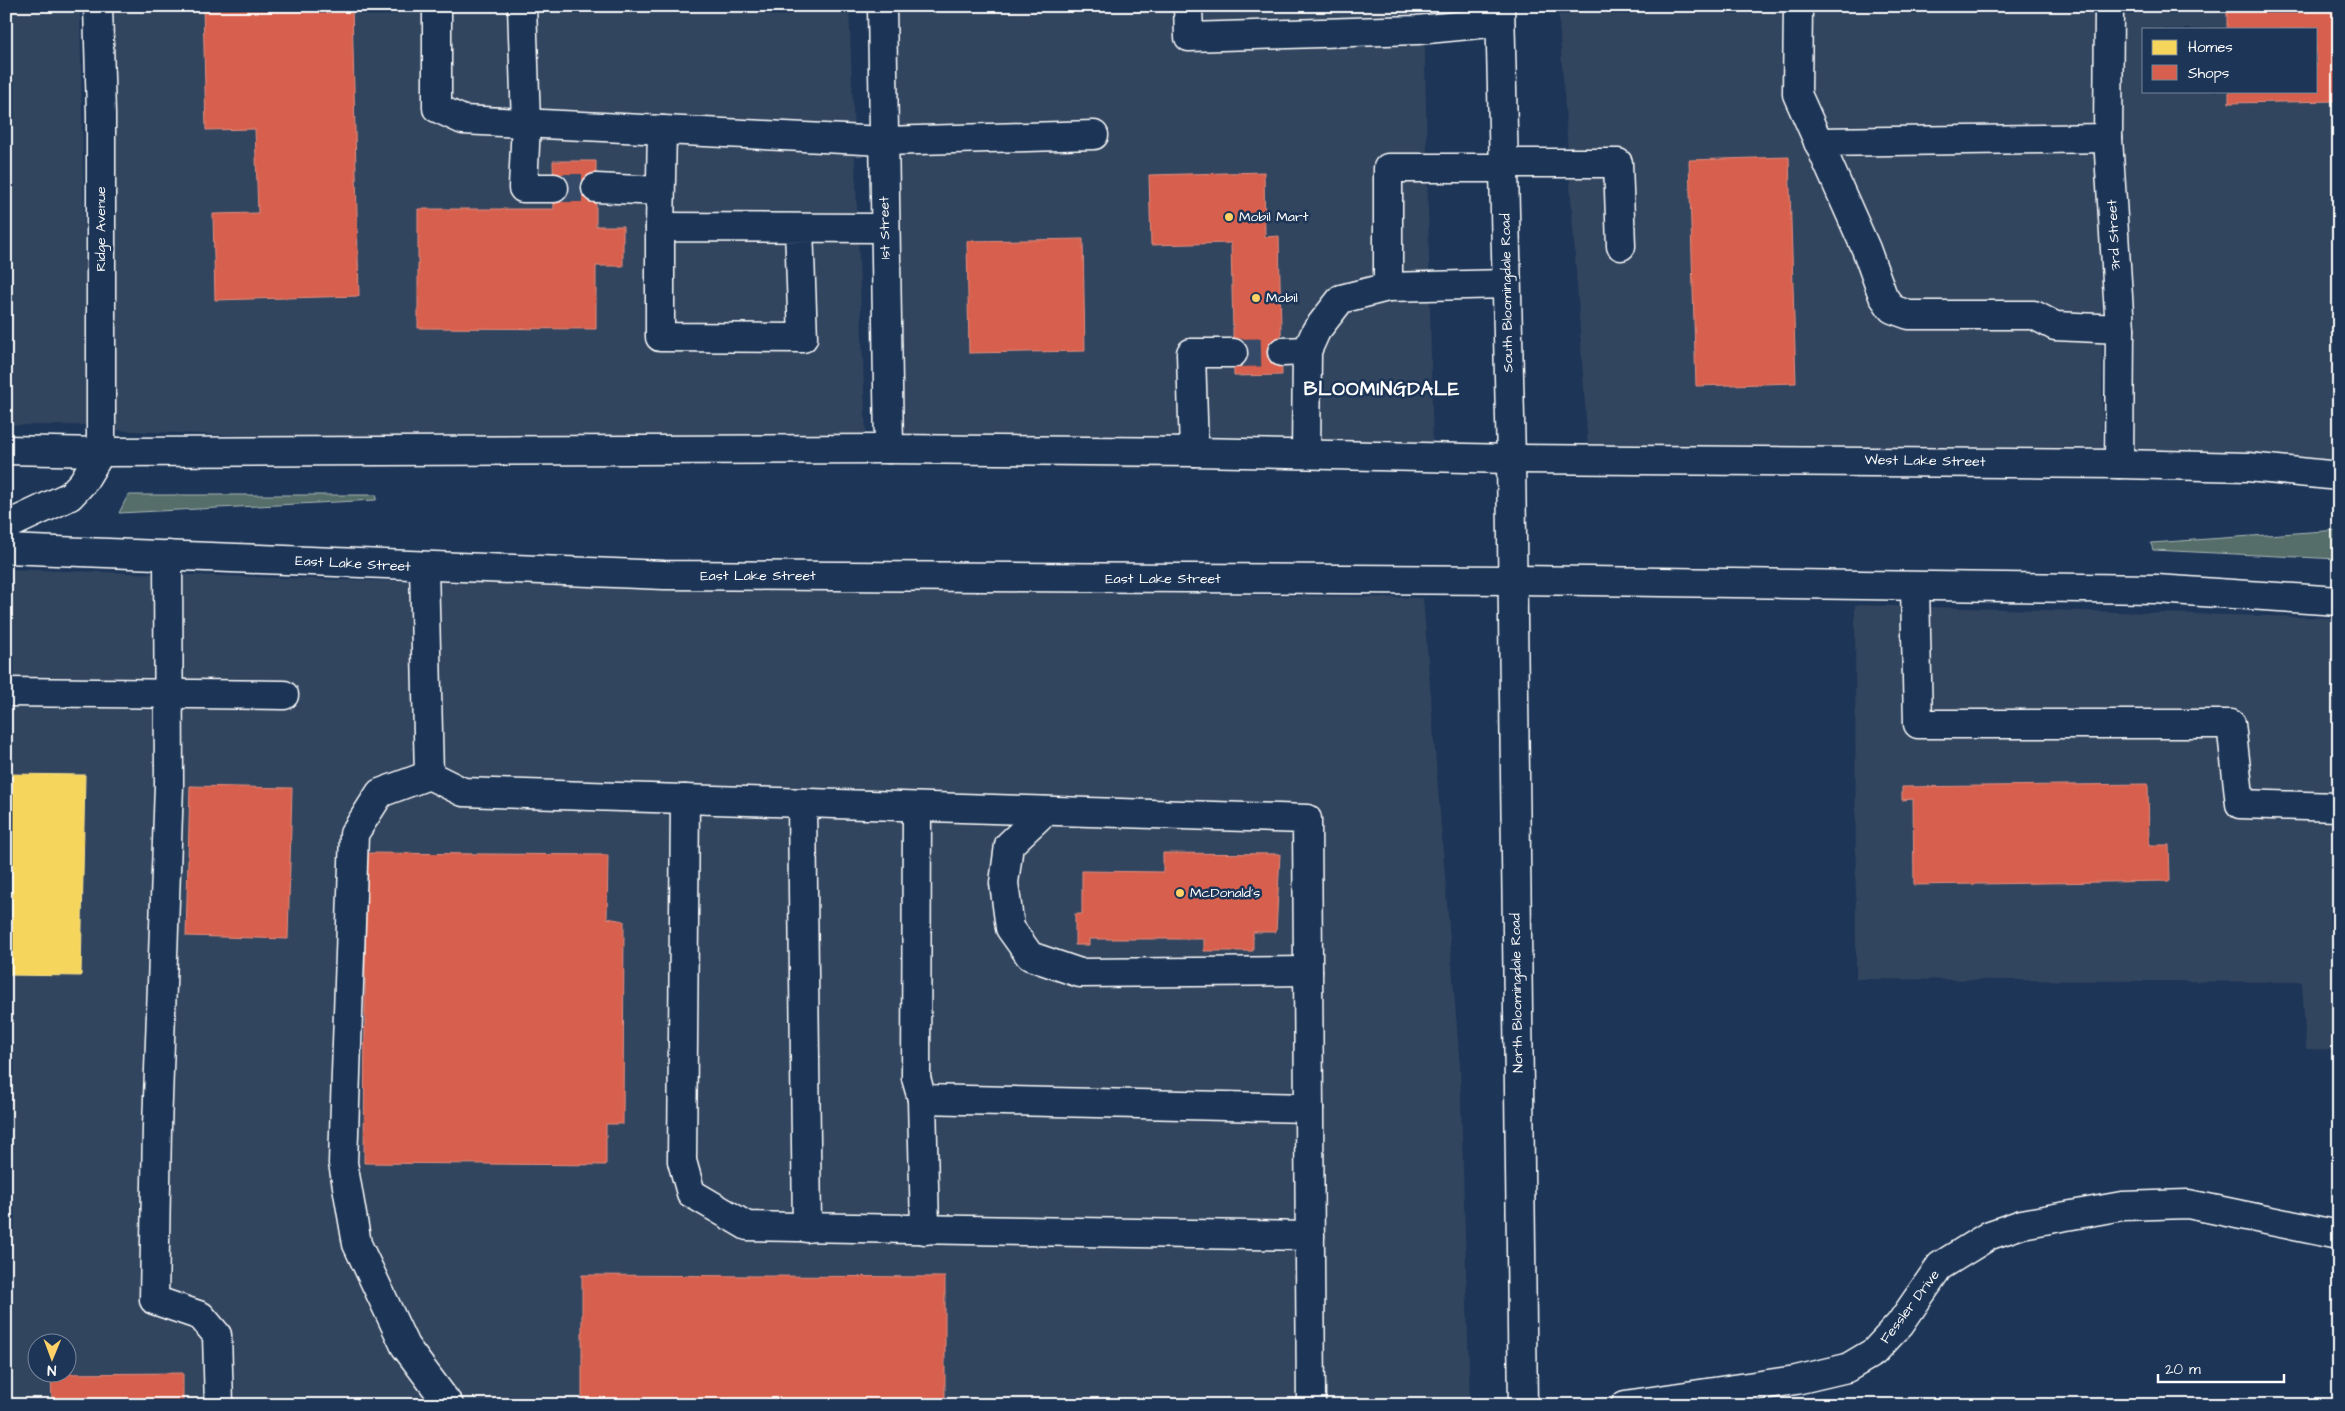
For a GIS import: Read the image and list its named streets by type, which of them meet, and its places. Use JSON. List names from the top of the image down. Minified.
{"streets":{"main road":["1st Street","Ridge Avenue","3rd Street","South Bloomingdale Road","West Lake Street","East Lake Street","North Bloomingdale Road","Fessler Drive"]},"crossings":[["3rd Street","West Lake Street"],["South Bloomingdale Road","West Lake Street"],["South Bloomingdale Road","East Lake Street"],["South Bloomingdale Road","North Bloomingdale Road"],["East Lake Street","North Bloomingdale Road"]],"districts":["BLOOMINGDALE"],"places":["Mobil Mart","Mobil","McDonald's"],"legend":["Homes","Shops"],"scale_bar":"20 m","north":"bottom"}
